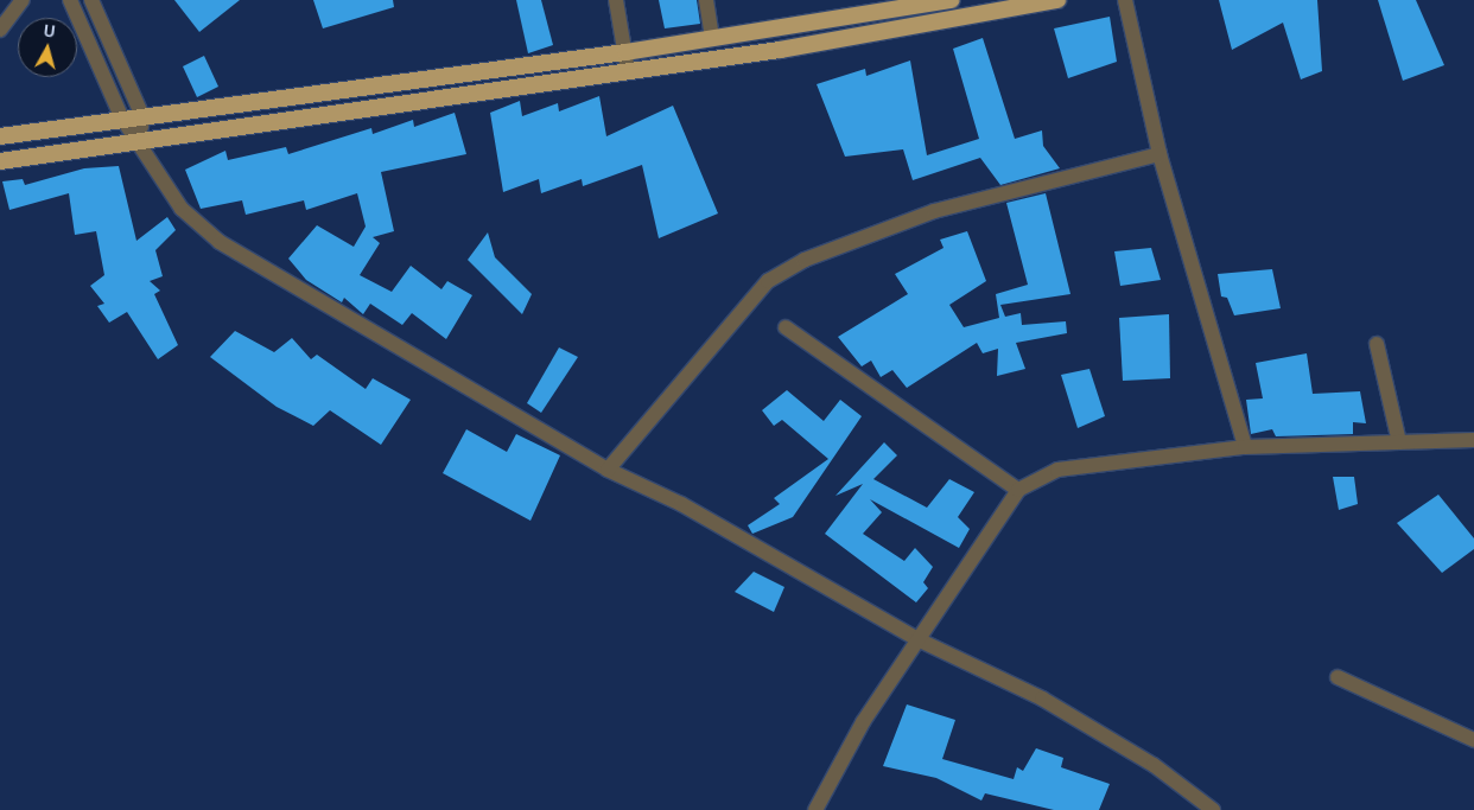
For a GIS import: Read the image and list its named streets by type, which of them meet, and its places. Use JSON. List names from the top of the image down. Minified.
{"north":"top"}
